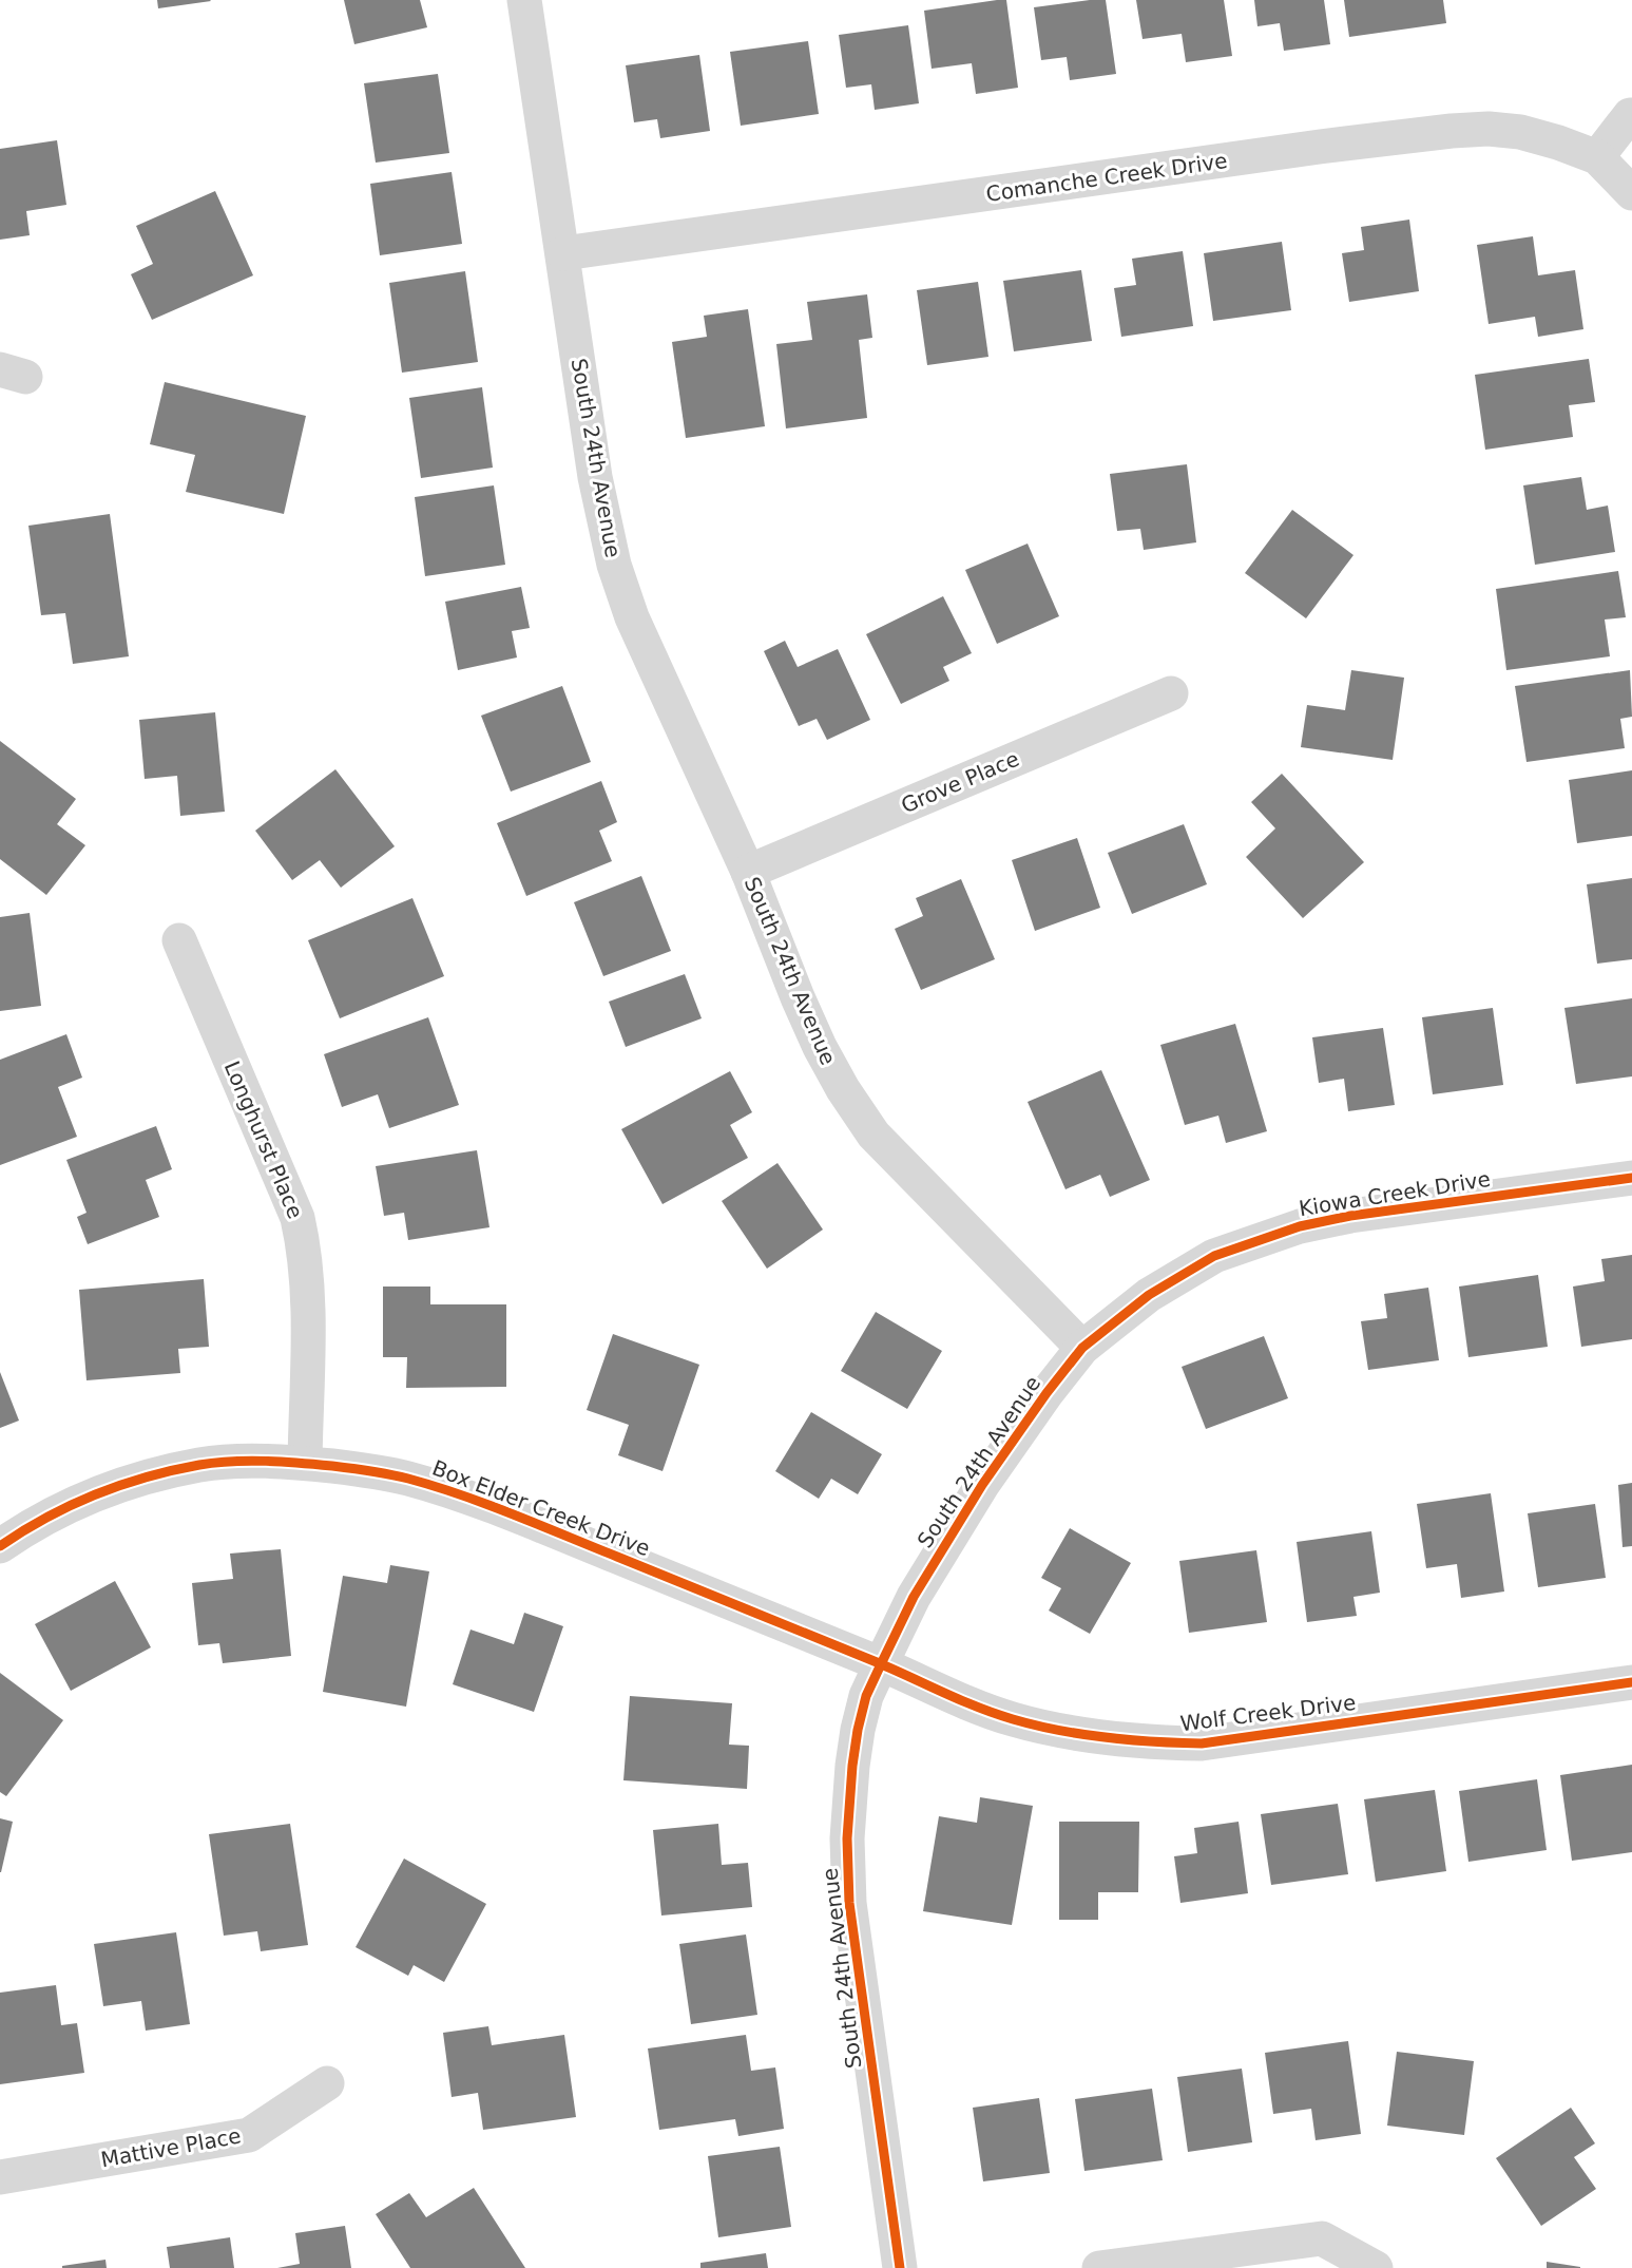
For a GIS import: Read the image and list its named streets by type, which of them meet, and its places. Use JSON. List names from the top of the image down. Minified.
{"streets":{"street":["Comanche Creek Drive","South 24th Avenue","Grove Place","Longhurst Place","Kiowa Creek Drive","Box Elder Creek Drive","Wolf Creek Drive","Mattive Place"]},"crossings":[["Comanche Creek Drive","South 24th Avenue"],["South 24th Avenue","Grove Place"],["South 24th Avenue","Kiowa Creek Drive"],["South 24th Avenue","Box Elder Creek Drive"],["South 24th Avenue","Wolf Creek Drive"],["Longhurst Place","Box Elder Creek Drive"],["Box Elder Creek Drive","Wolf Creek Drive"]]}
